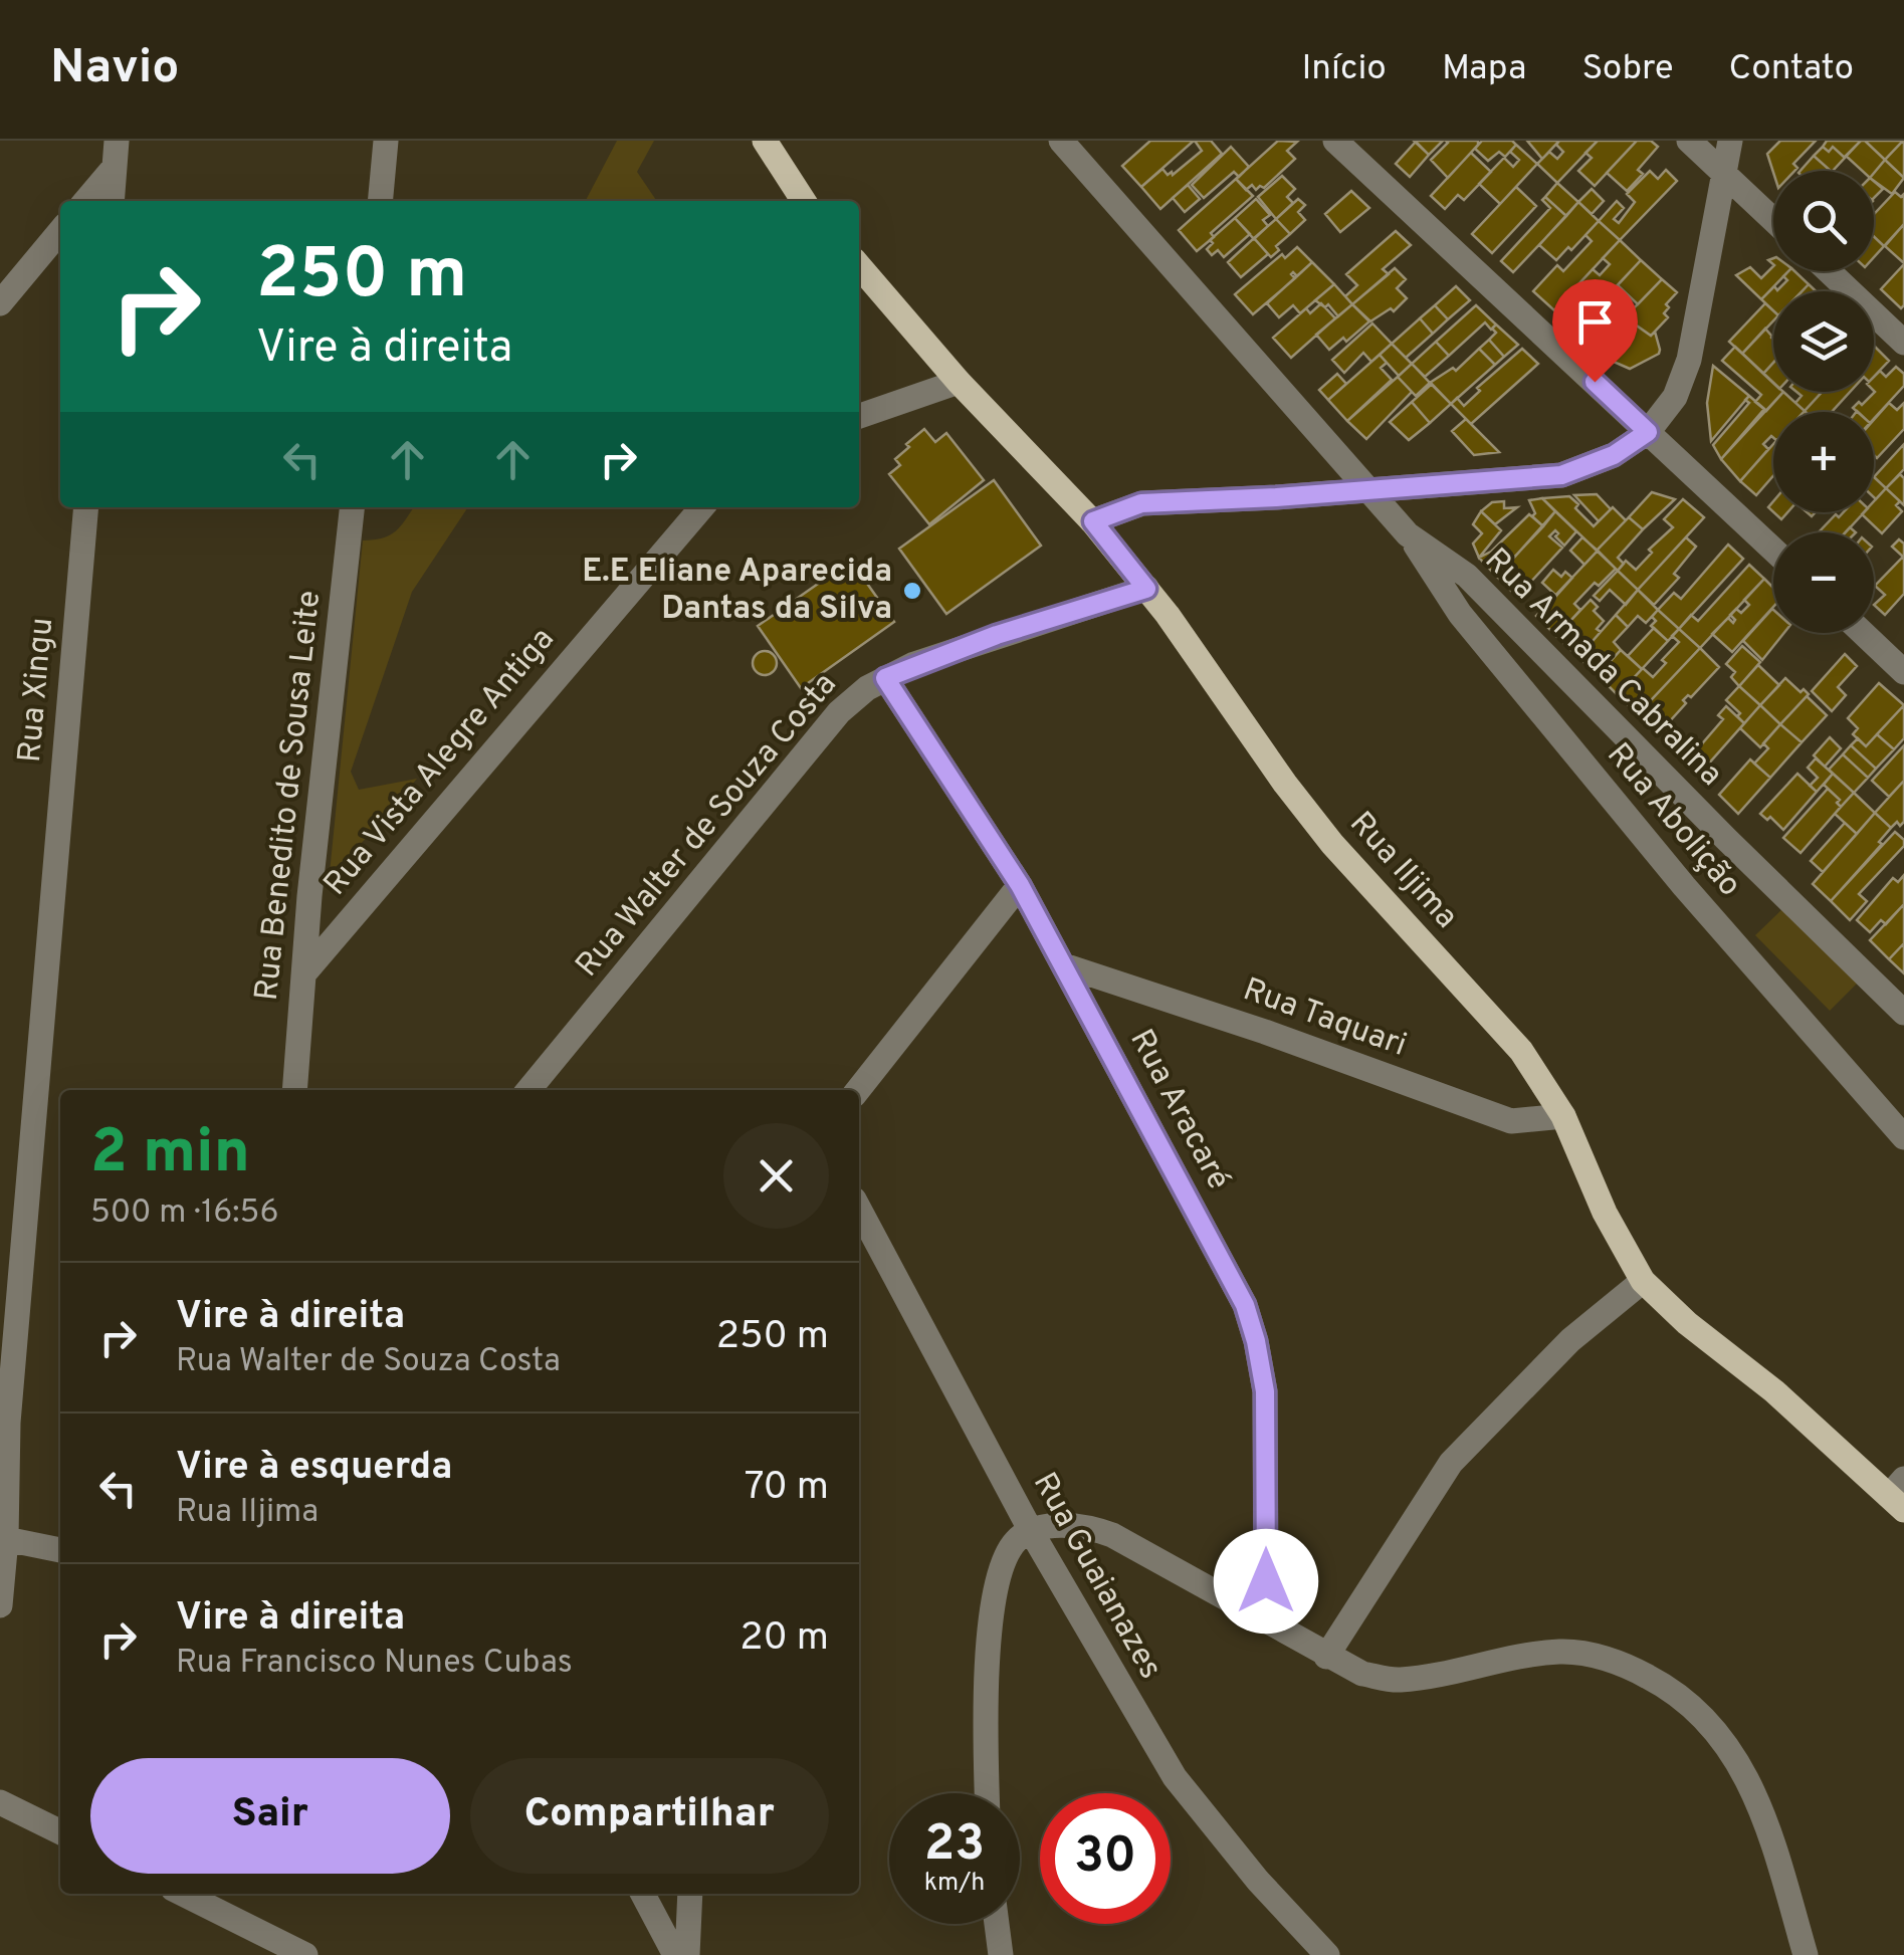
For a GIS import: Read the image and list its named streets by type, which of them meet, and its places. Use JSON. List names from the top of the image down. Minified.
{"streets":{"main road":["Rua Iljima"],"street":["Rua Armada Cabralina","Rua Xingu","Rua Vista Alegre Antiga","Rua Benedito de Sousa Leite","Rua Abolição","Rua Walter de Souza Costa","Rua Taquari","Rua Aracaré","Rua Guaianazes"]},"crossings":[["Rua Armada Cabralina","Rua Abolição"],["Rua Vista Alegre Antiga","Rua Benedito de Sousa Leite"],["Rua Walter de Souza Costa","Rua Iljima"],["Rua Walter de Souza Costa","Rua Aracaré"],["Rua Iljima","Rua Taquari"],["Rua Taquari","Rua Aracaré"]],"places":["E.E Eliane Aparecida Dantas da Silva"],"page":{"header":"Navio","nav":["Início","Mapa","Sobre","Contato"],"map_buttons":["+","−"],"turn":["250 m","Vire à direita"],"heading":["2 min","500 m · 16:56"],"list":[{"name":"Vire à direita","note":"Rua Walter de Souza Costa","value":"250 m"},{"name":"Vire à esquerda","note":"Rua Iljima","value":"70 m"},{"name":"Vire à direita","note":"Rua Francisco Nunes Cubas","value":"20 m"}],"buttons":["Sair","Compartilhar"],"speed":"23 km/h","limit":"30"}}
